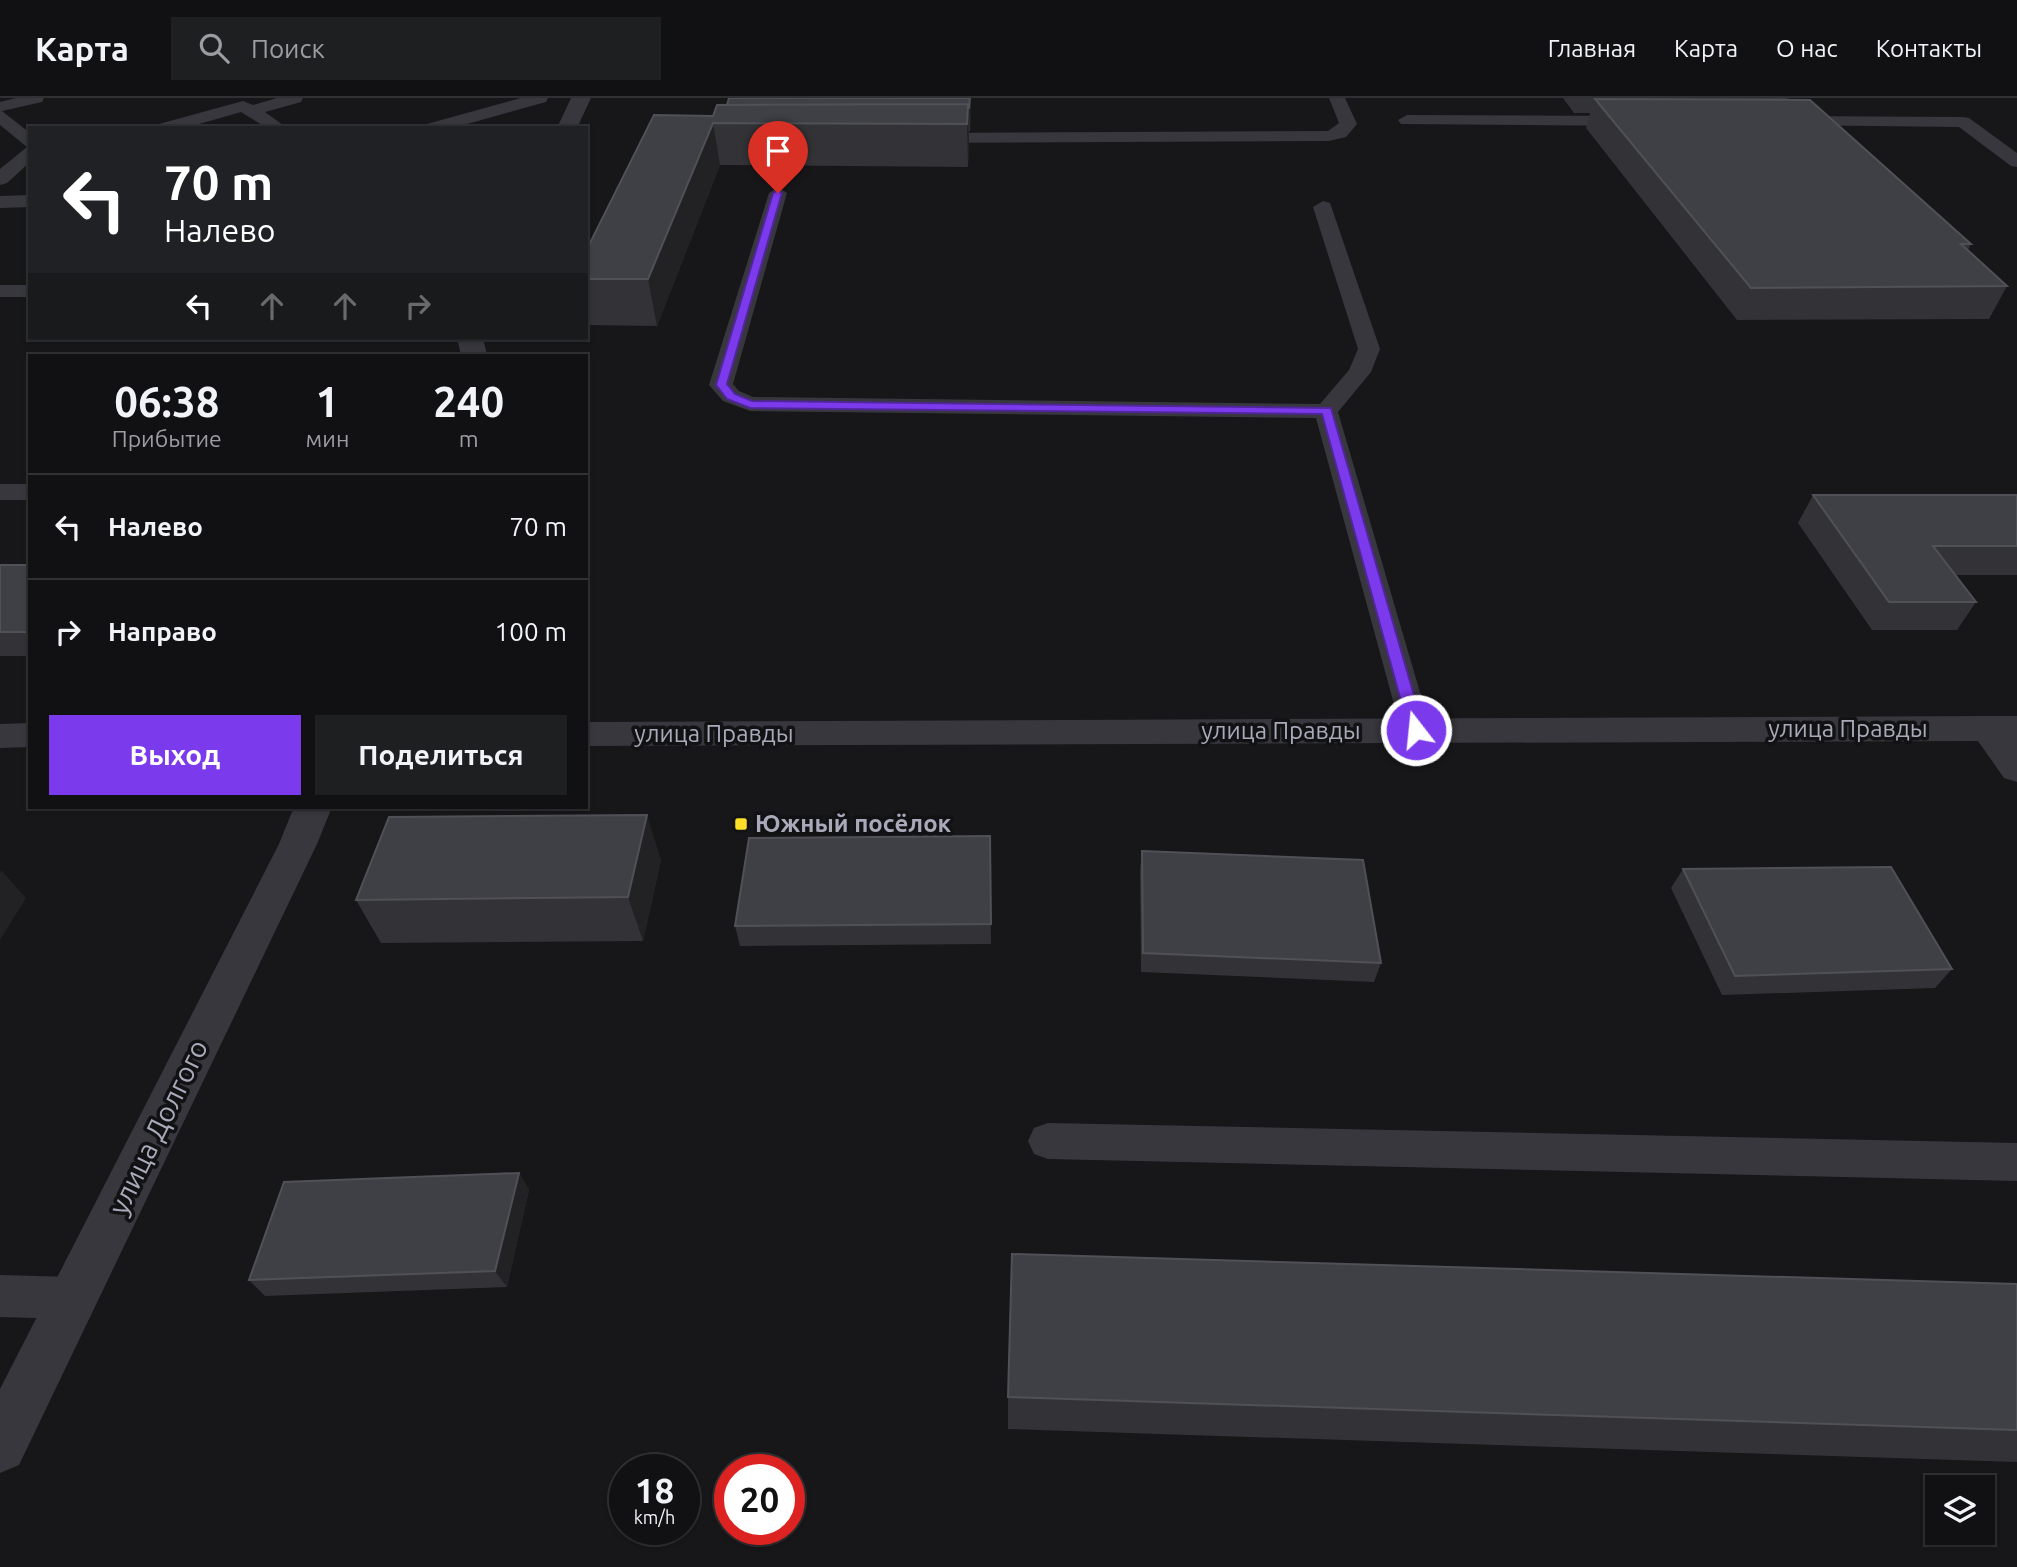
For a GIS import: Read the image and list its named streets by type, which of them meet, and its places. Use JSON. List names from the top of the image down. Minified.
{"streets":{"street":["улица Правды","улица Долгого"]},"places":{"transit":["Южный посёлок"]},"page":{"header":"Карта","search":"Поиск","nav":["Главная","Карта","О нас","Контакты"],"turn":["70 m","Налево"],"eta":["06:38","Прибытие","1","мин","240","m"],"list":[{"name":"Налево","value":"70 m"},{"name":"Направо","value":"100 m"}],"buttons":["Выход","Поделиться"],"speed":"18 km/h","limit":"20"}}
